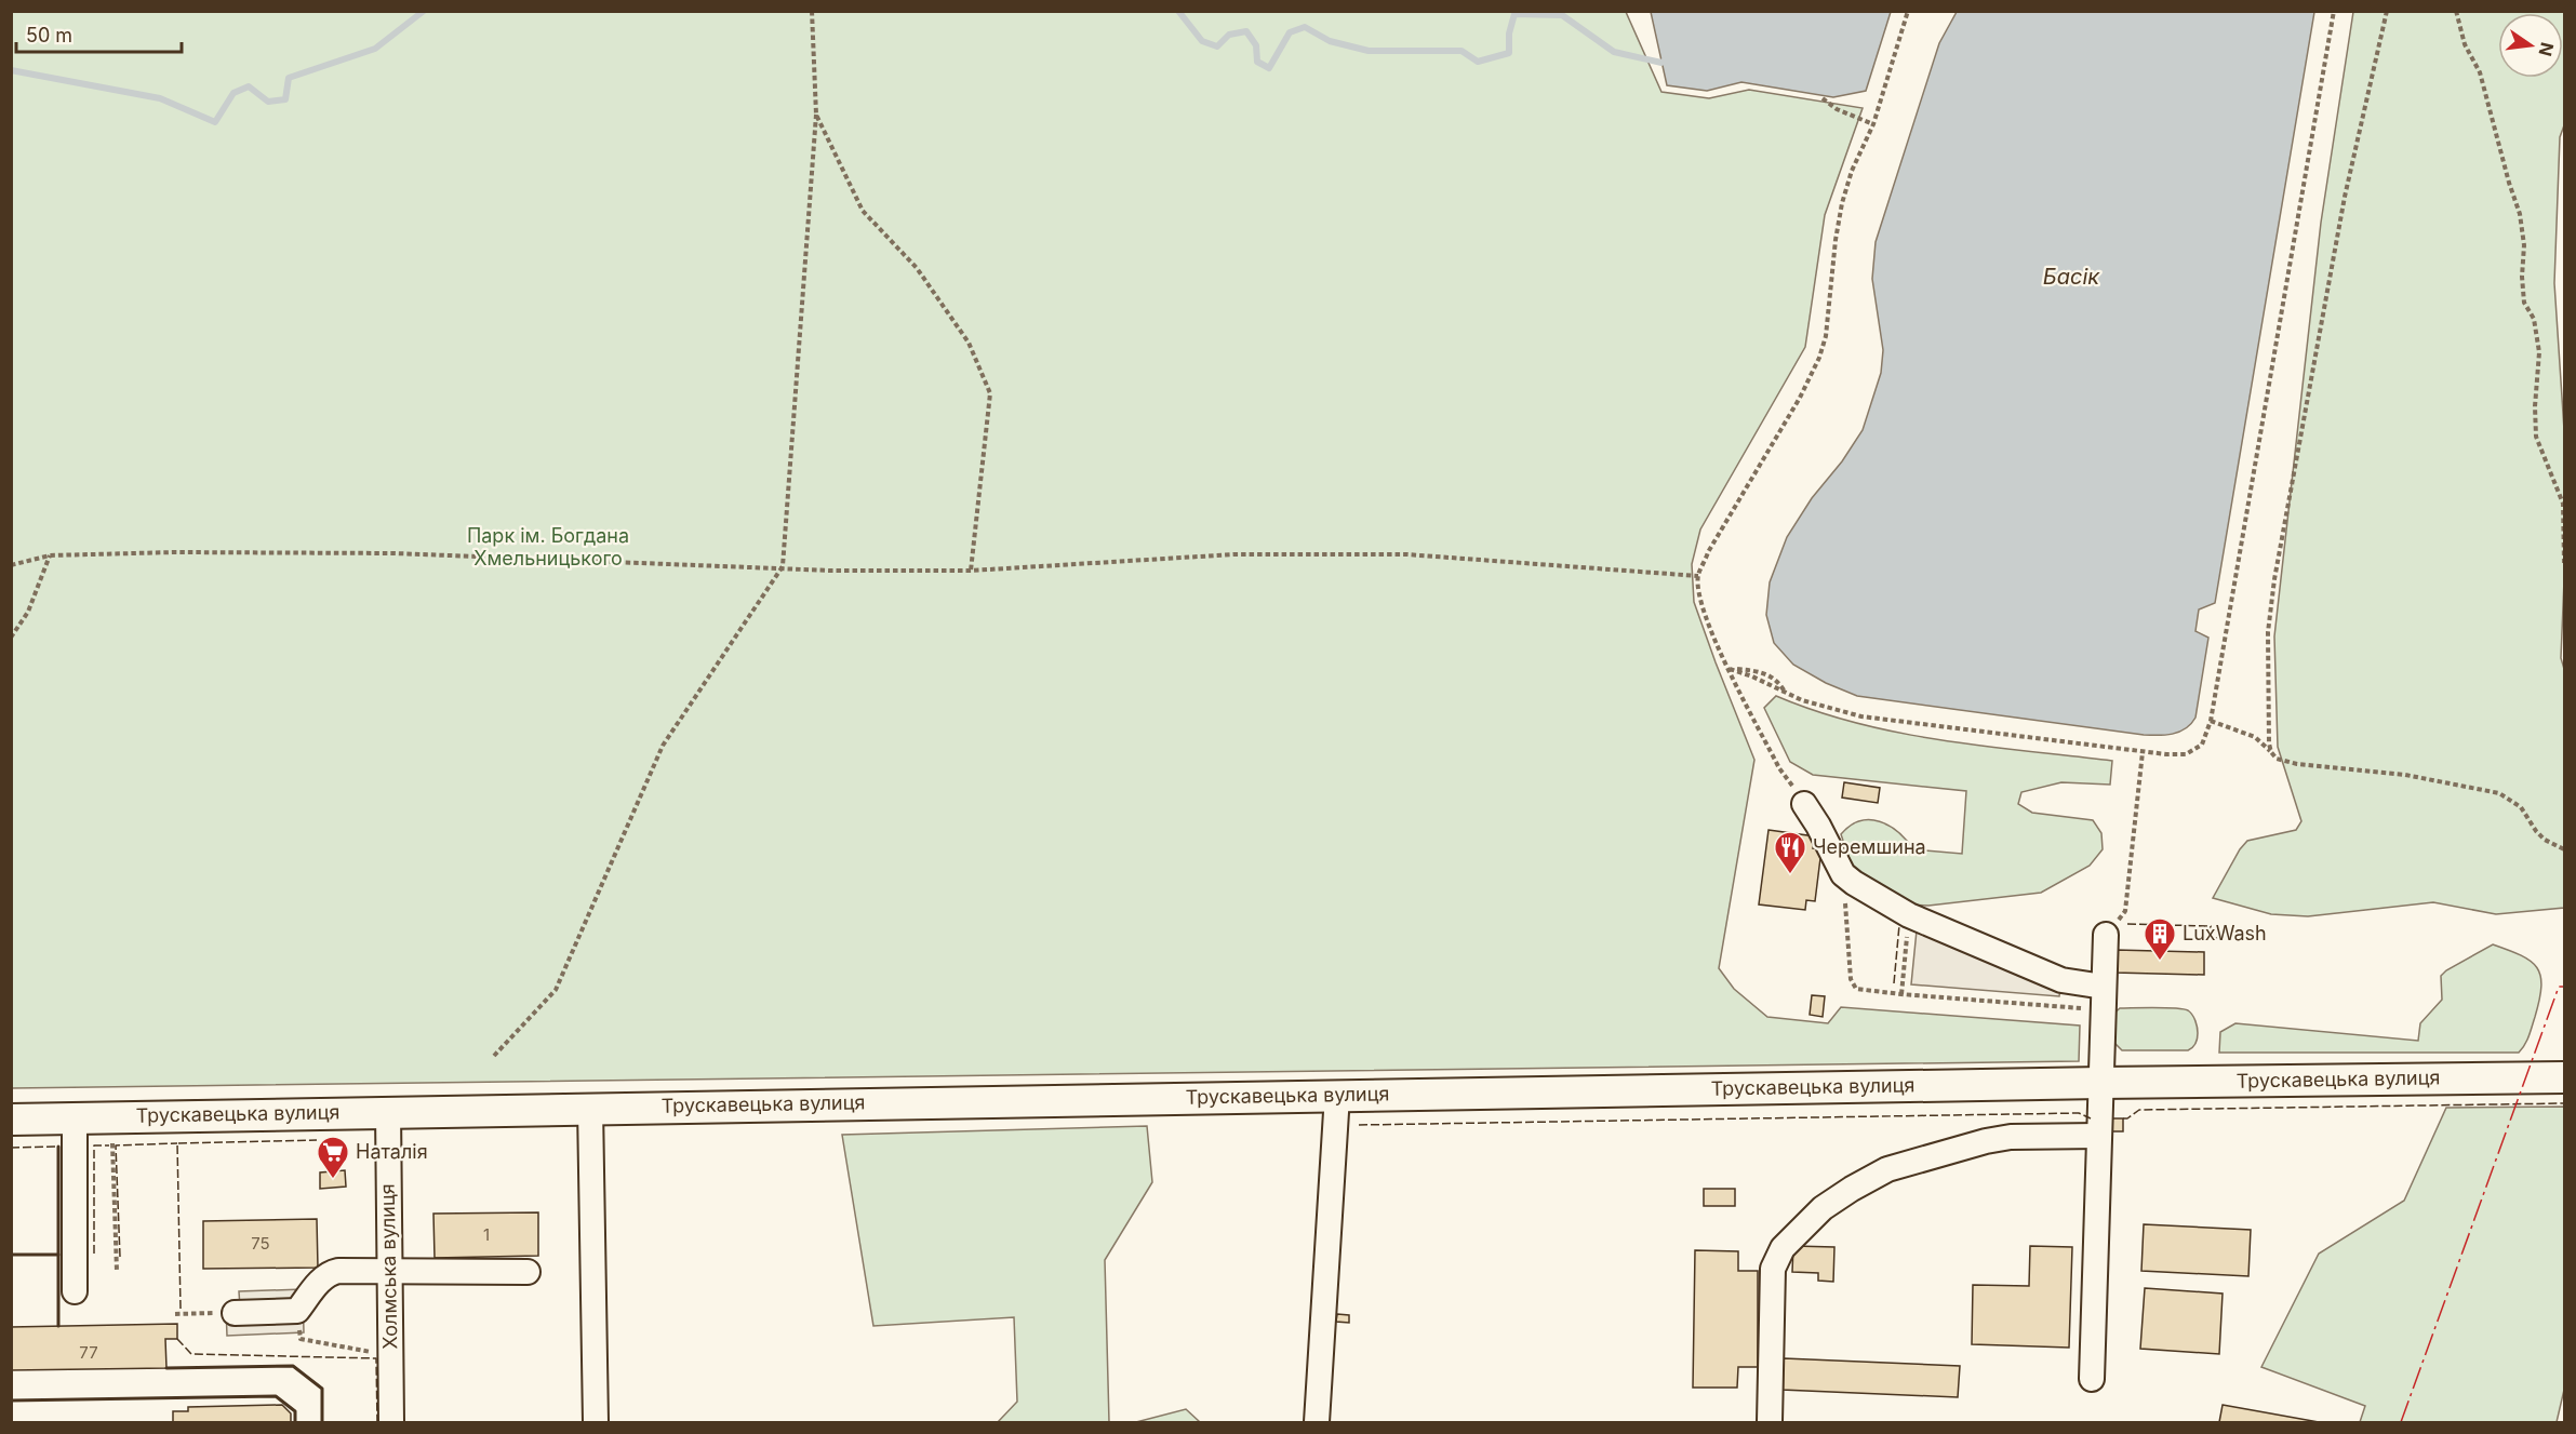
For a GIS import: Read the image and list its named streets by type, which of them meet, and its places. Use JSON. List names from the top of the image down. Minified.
{"streets":{"main road":["Трускавецька вулиця"],"street":["Холмська вулиця"]},"crossings":[["Трускавецька вулиця","Холмська вулиця"]],"water":["Басік"],"parks":["Парк ім. Богдана Хмельницького"],"places":{"restaurant":["Черемшина"],"building":["LuxWash"],"supermarket":["Наталія"]},"house_numbers":["1","75","77"],"scale_bar":"50 m","north":"right"}
